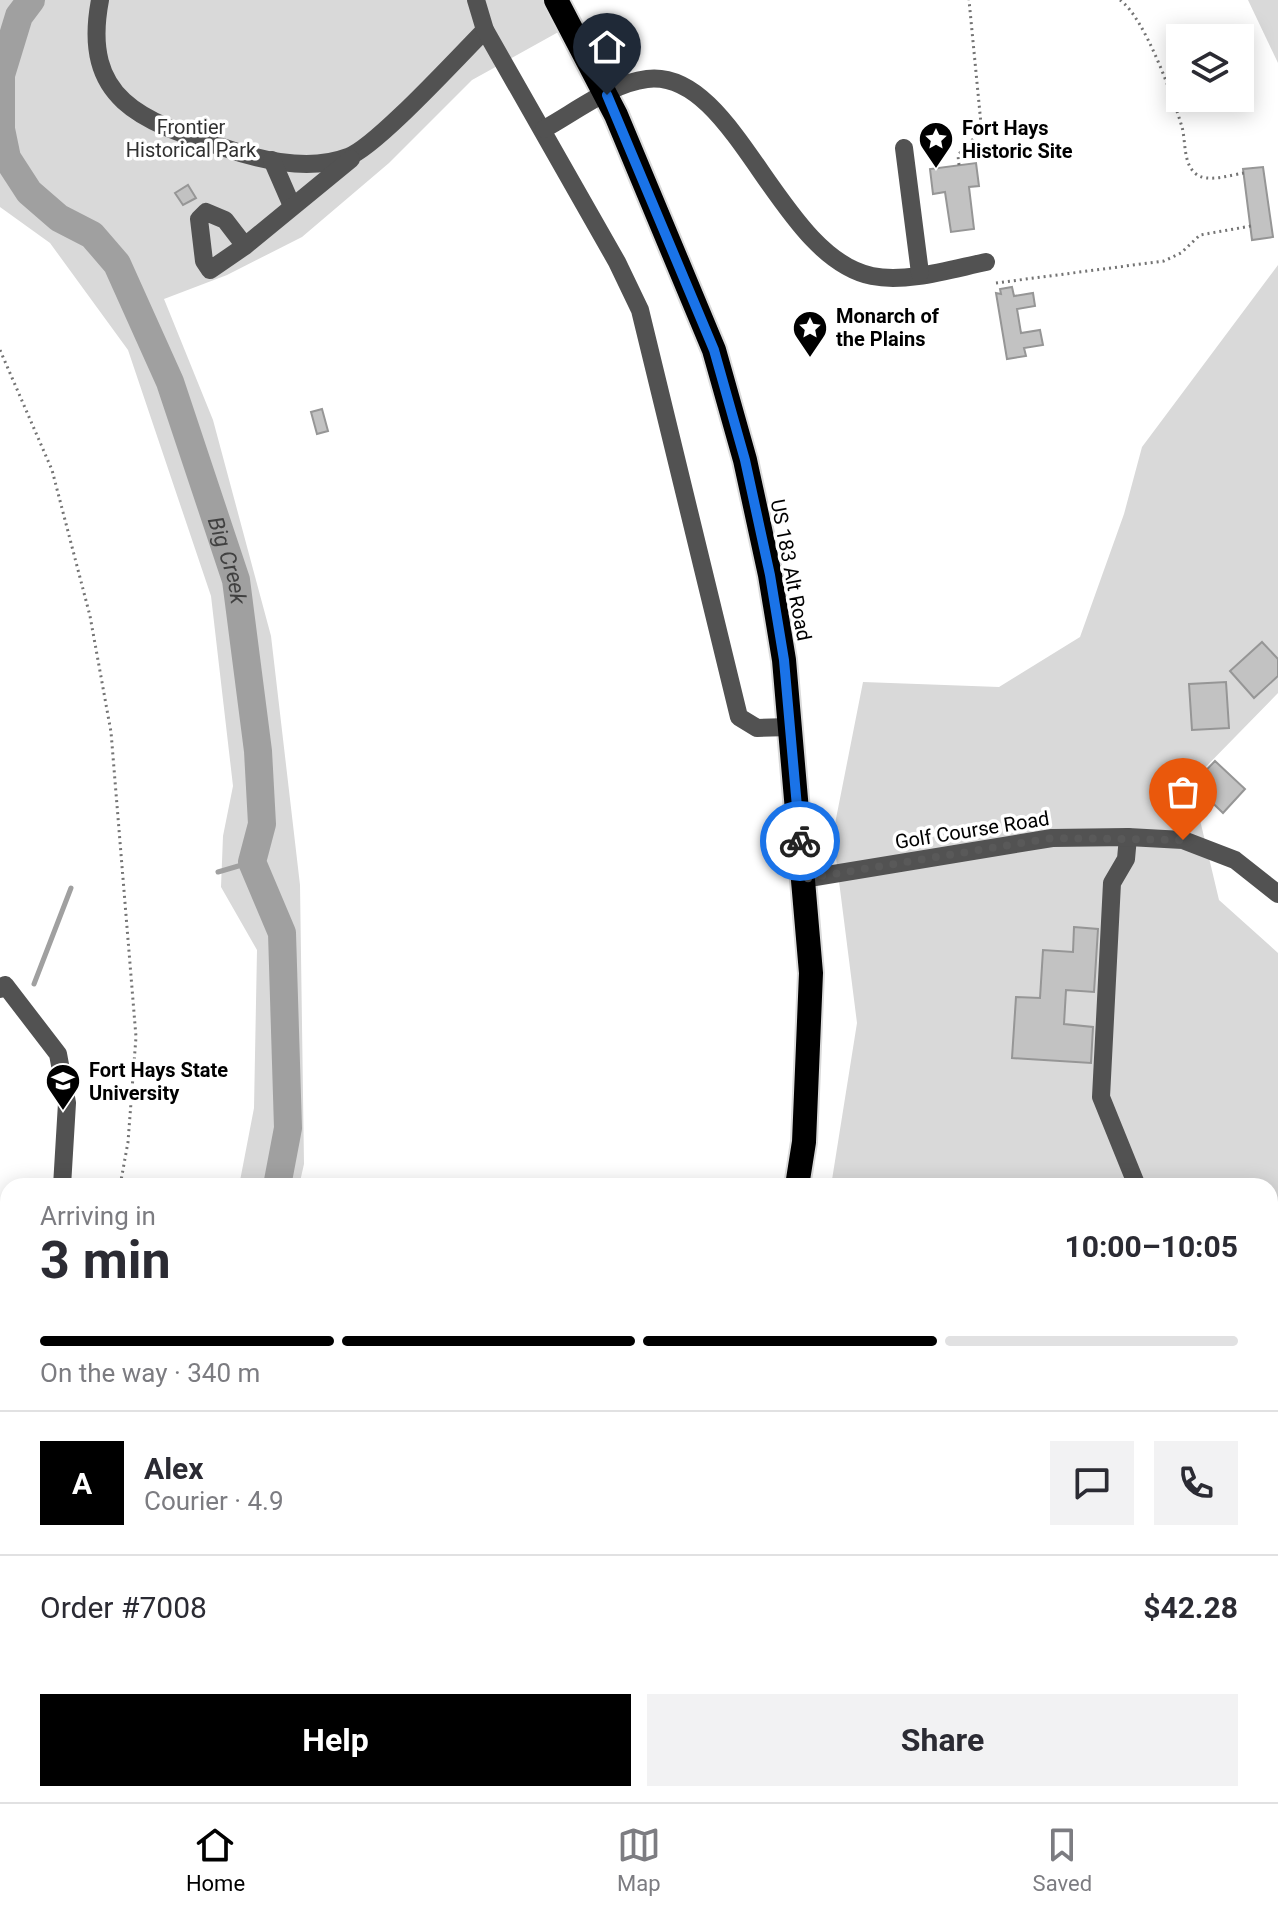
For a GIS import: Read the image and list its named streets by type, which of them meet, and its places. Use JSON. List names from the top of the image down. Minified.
{"streets":{"highway":["US 183 Alt Road"],"street":["Golf Course Road"]},"crossings":[["US 183 Alt Road","Golf Course Road"]],"water":["Big Creek"],"parks":["Frontier Historical Park"],"places":{"place":["Fort Hays Historic Site","Monarch of the Plains"],"school or university":["Fort Hays State University"]},"page":{"heading":["3 min","Arriving in","10:00–10:05"],"panel":["Alex","Courier · 4.9","Order #7008","$42.28"],"bar":"On the way · 340 m","round":"A","buttons":["Help","Share"],"tabs":["Home","Map","Saved"]}}
